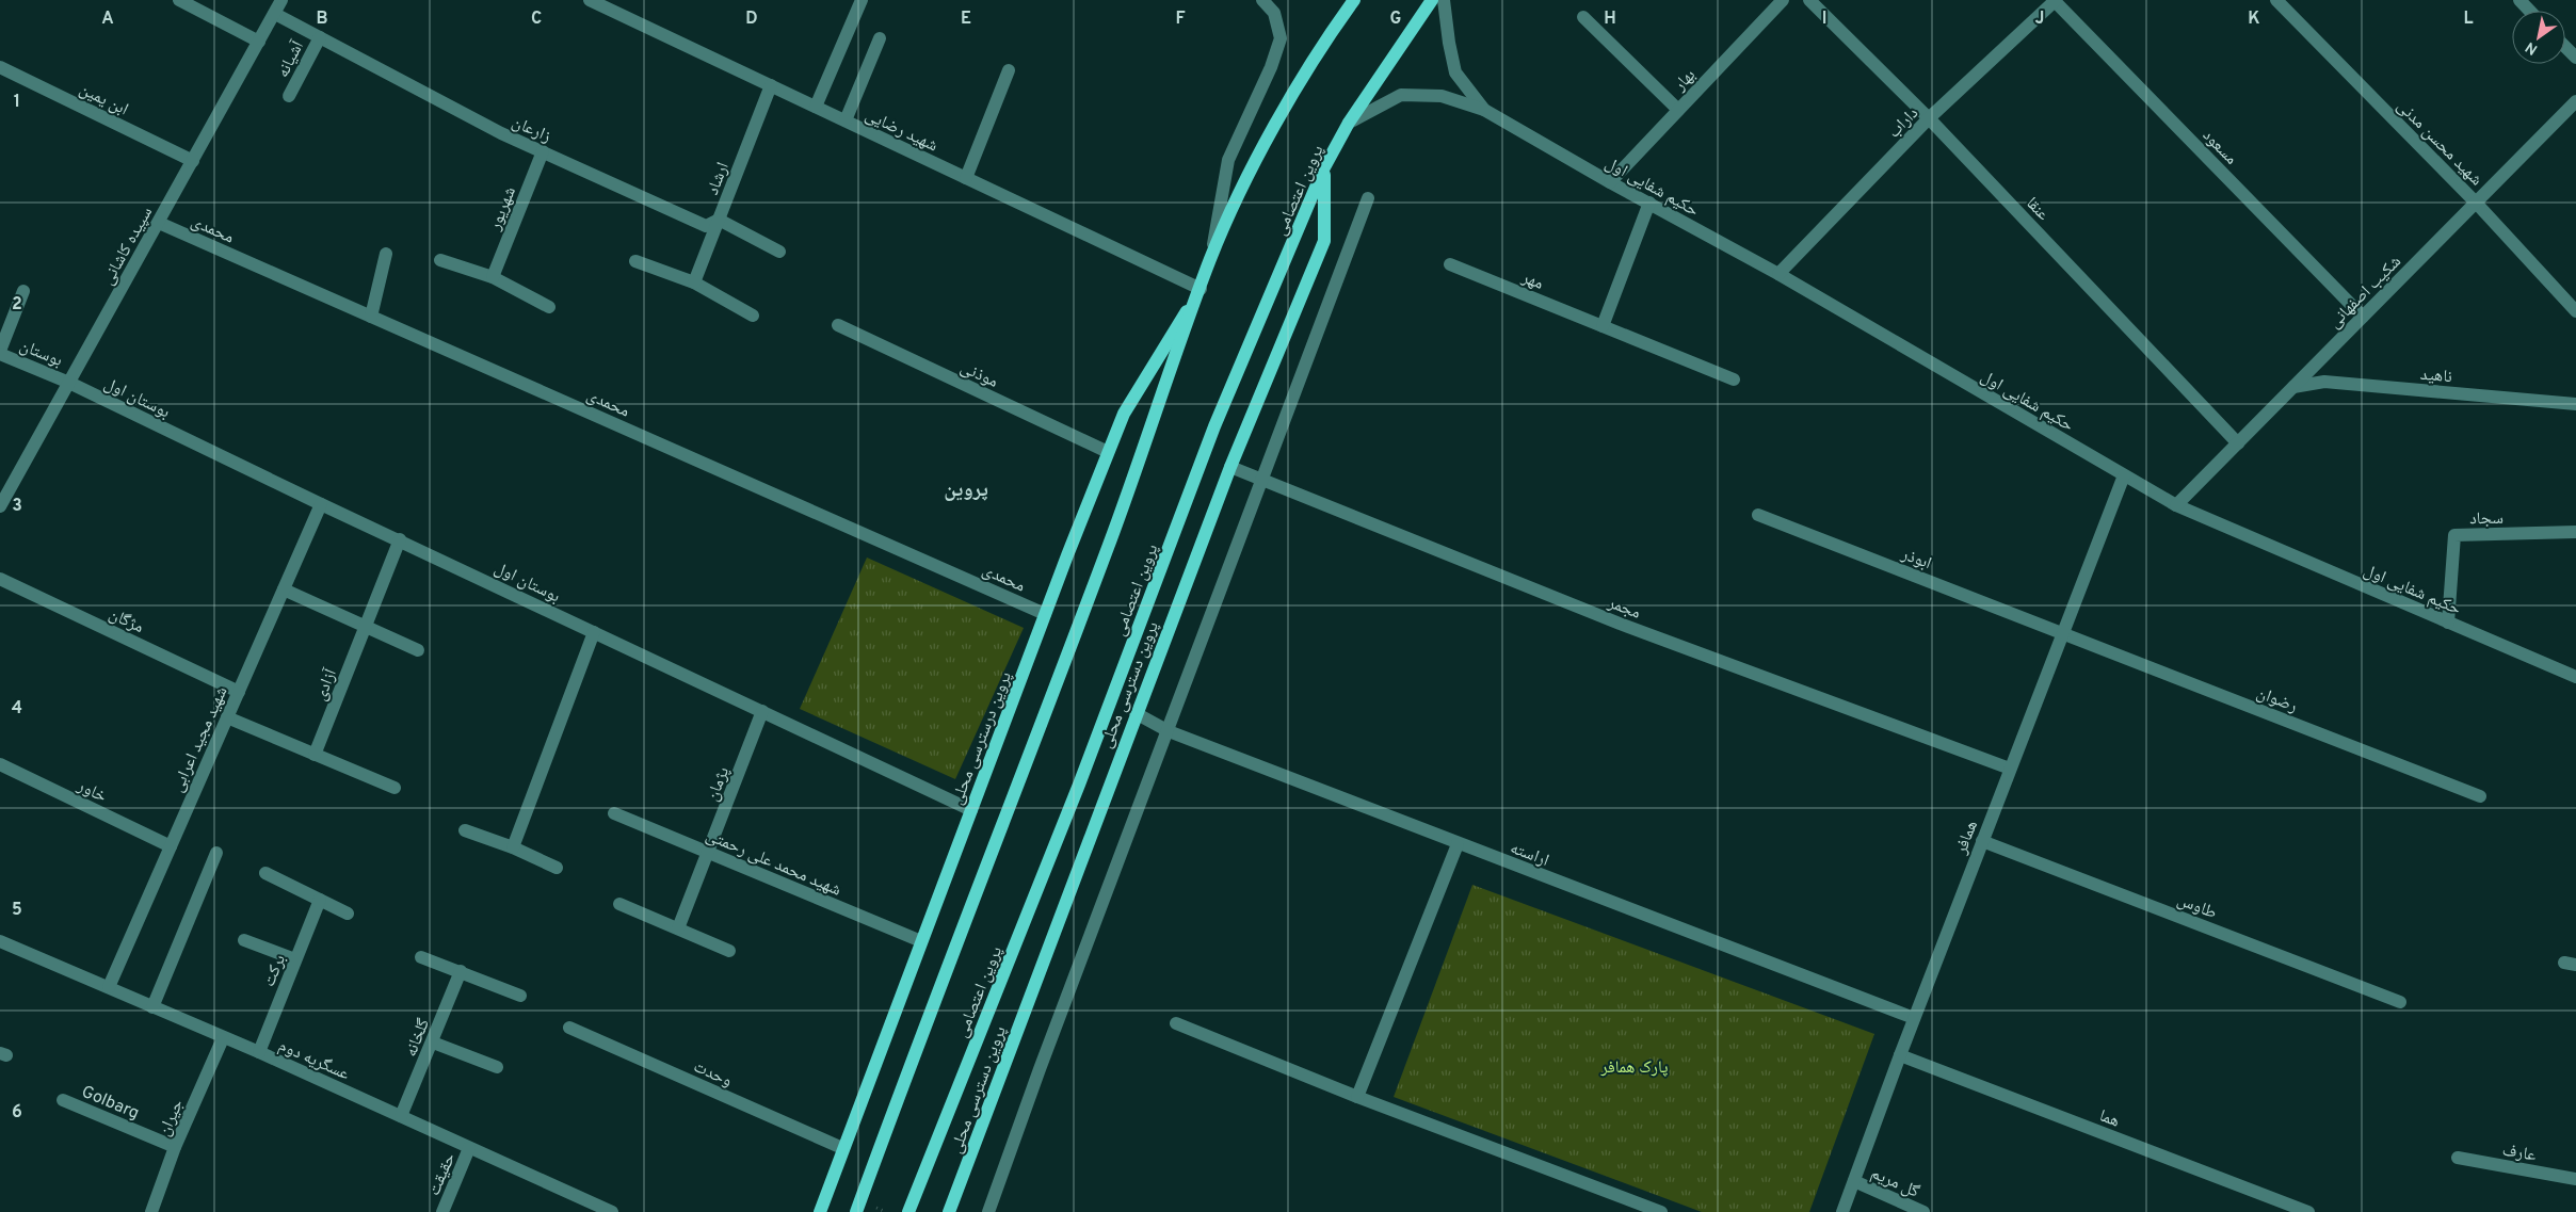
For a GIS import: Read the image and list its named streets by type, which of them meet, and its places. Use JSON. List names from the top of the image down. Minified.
{"streets":{"main road":["پروین اعتصامی","پروین دسترسی محلی","پروین درسترسی محلی"],"street":["آشیانه","بهار","ابن یمین","داراب","زارعان","شهید رضایی","شهید محسن مدنی","مسعود","ارشاد","حکیم شفایی اول","شهریور","عنقا","محمدی","سپیده کاشانی","مهر","شکیب اصفهانی","بوستان","موذنی","ناهید","بوستان اول","سجاد","ابوذر","مجمر","مژگان","آزادی","رضوان","شهید مجید اعرابی","پژمان","خاور","همافر","اراسته","شهید محمد علی رحمتی","طاوس","برکت","گلخانه","عسگریه دوم","وحدت","Golbarg","جیران","هما","عارف","حقیقت","گل مریم"]},"crossings":[["آشیانه","زارعان"],["بهار","حکیم شفایی اول"],["ابن یمین","سپیده کاشانی"],["داراب","مسعود"],["داراب","حکیم شفایی اول"],["داراب","عنقا"],["زارعان","ارشاد"],["زارعان","شهریور"],["زارعان","سپیده کاشانی"],["شهید رضایی","ارشاد"],["شهید رضایی","پروین اعتصامی"],["شهید رضایی","پروین درسترسی محلی"],["شهید محسن مدنی","شکیب اصفهانی"],["مسعود","شکیب اصفهانی"],["حکیم شفایی اول","شکیب اصفهانی"],["حکیم شفایی اول","سجاد"],["حکیم شفایی اول","همافر"],["پروین اعتصامی","پروین دسترسی محلی"],["پروین اعتصامی","پروین درسترسی محلی"],["عنقا","شکیب اصفهانی"],["محمدی","سپیده کاشانی"],["محمدی","پروین درسترسی محلی"],["سپیده کاشانی","بوستان"],["سپیده کاشانی","بوستان اول"],["شکیب اصفهانی","ناهید"],["بوستان","بوستان اول"],["موذنی","پروین درسترسی محلی"],["بوستان اول","آزادی"],["بوستان اول","پروین درسترسی محلی"],["بوستان اول","شهید مجید اعرابی"],["بوستان اول","پژمان"],["ابوذر","رضوان"],["ابوذر","همافر"],["مجمر","پروین دسترسی محلی"],["مجمر","همافر"],["مژگان","شهید مجید اعرابی"],["پروین دسترسی محلی","اراسته"],["رضوان","همافر"],["پروین درسترسی محلی","شهید محمد علی رحمتی"],["پروین درسترسی محلی","وحدت"],["شهید مجید اعرابی","خاور"],["شهید مجید اعرابی","عسگریه دوم"],["پژمان","شهید محمد علی رحمتی"],["همافر","اراسته"],["همافر","طاوس"],["همافر","هما"],["همافر","گل مریم"],["برکت","عسگریه دوم"],["گلخانه","عسگریه دوم"],["عسگریه دوم","جیران"],["عسگریه دوم","حقیقت"],["Golbarg","جیران"]],"districts":["پروین"],"parks":["پارک همافر"],"north":"bottom left","grid":{"columns":["A","B","C","D","E","F","G","H","I","J","K","L"],"rows":["1","2","3","4","5","6"]}}
